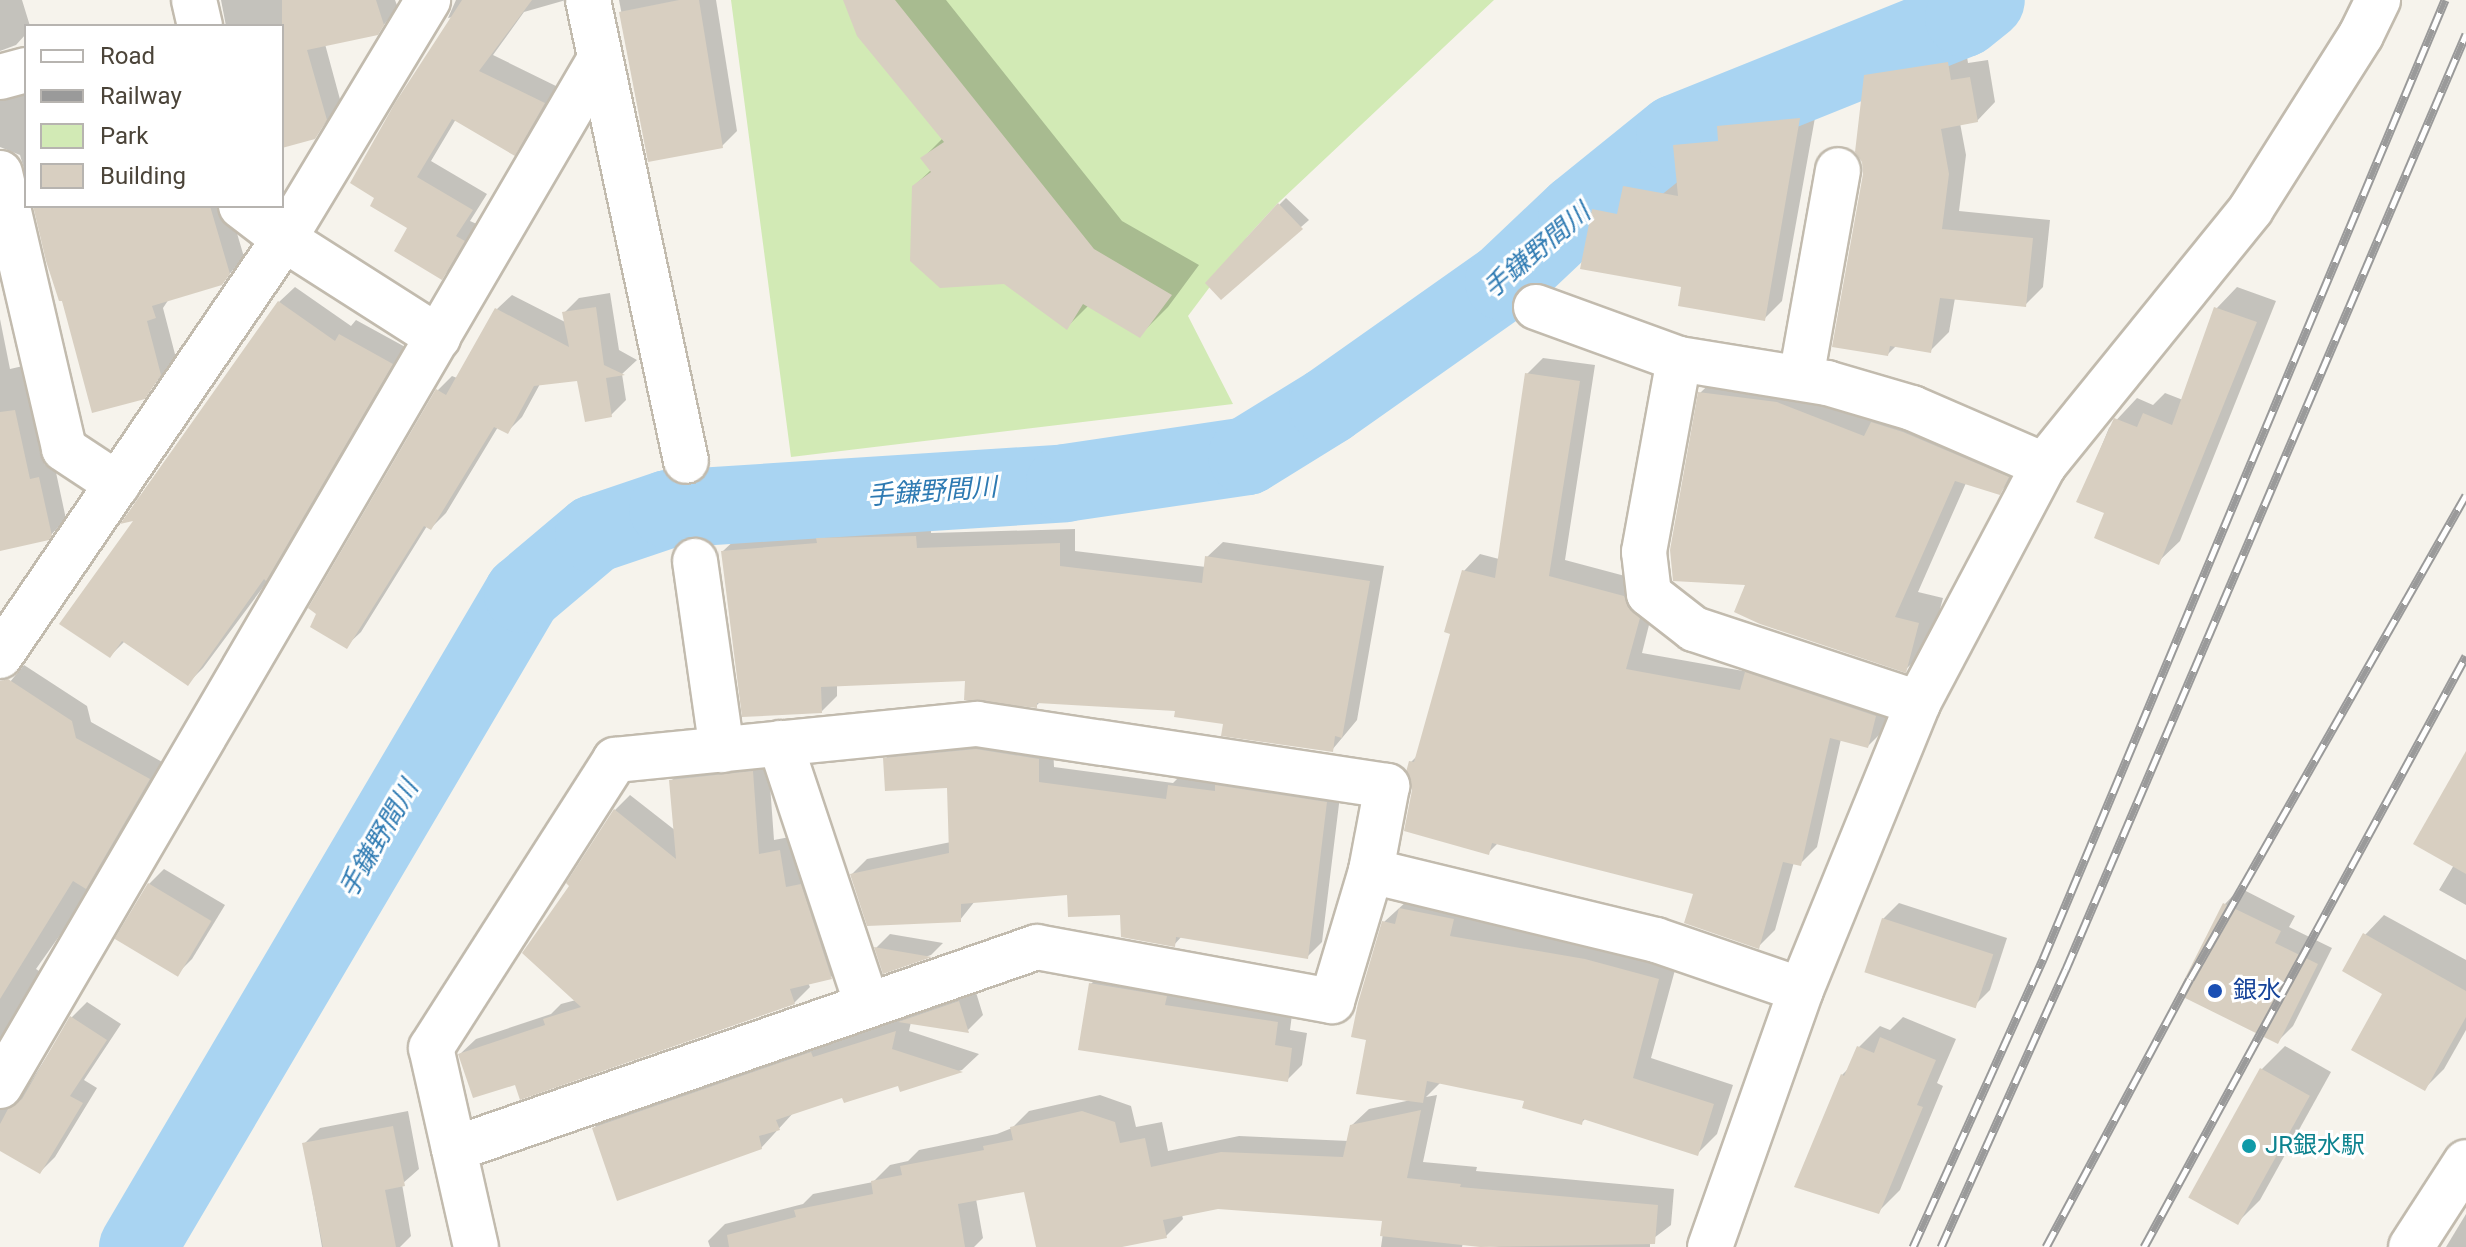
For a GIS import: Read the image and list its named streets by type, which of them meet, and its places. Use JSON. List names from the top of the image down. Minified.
{"water":["手鎌野間川"],"places":["銀水","JR銀水駅"],"legend":["Road","Railway","Park","Building"]}
